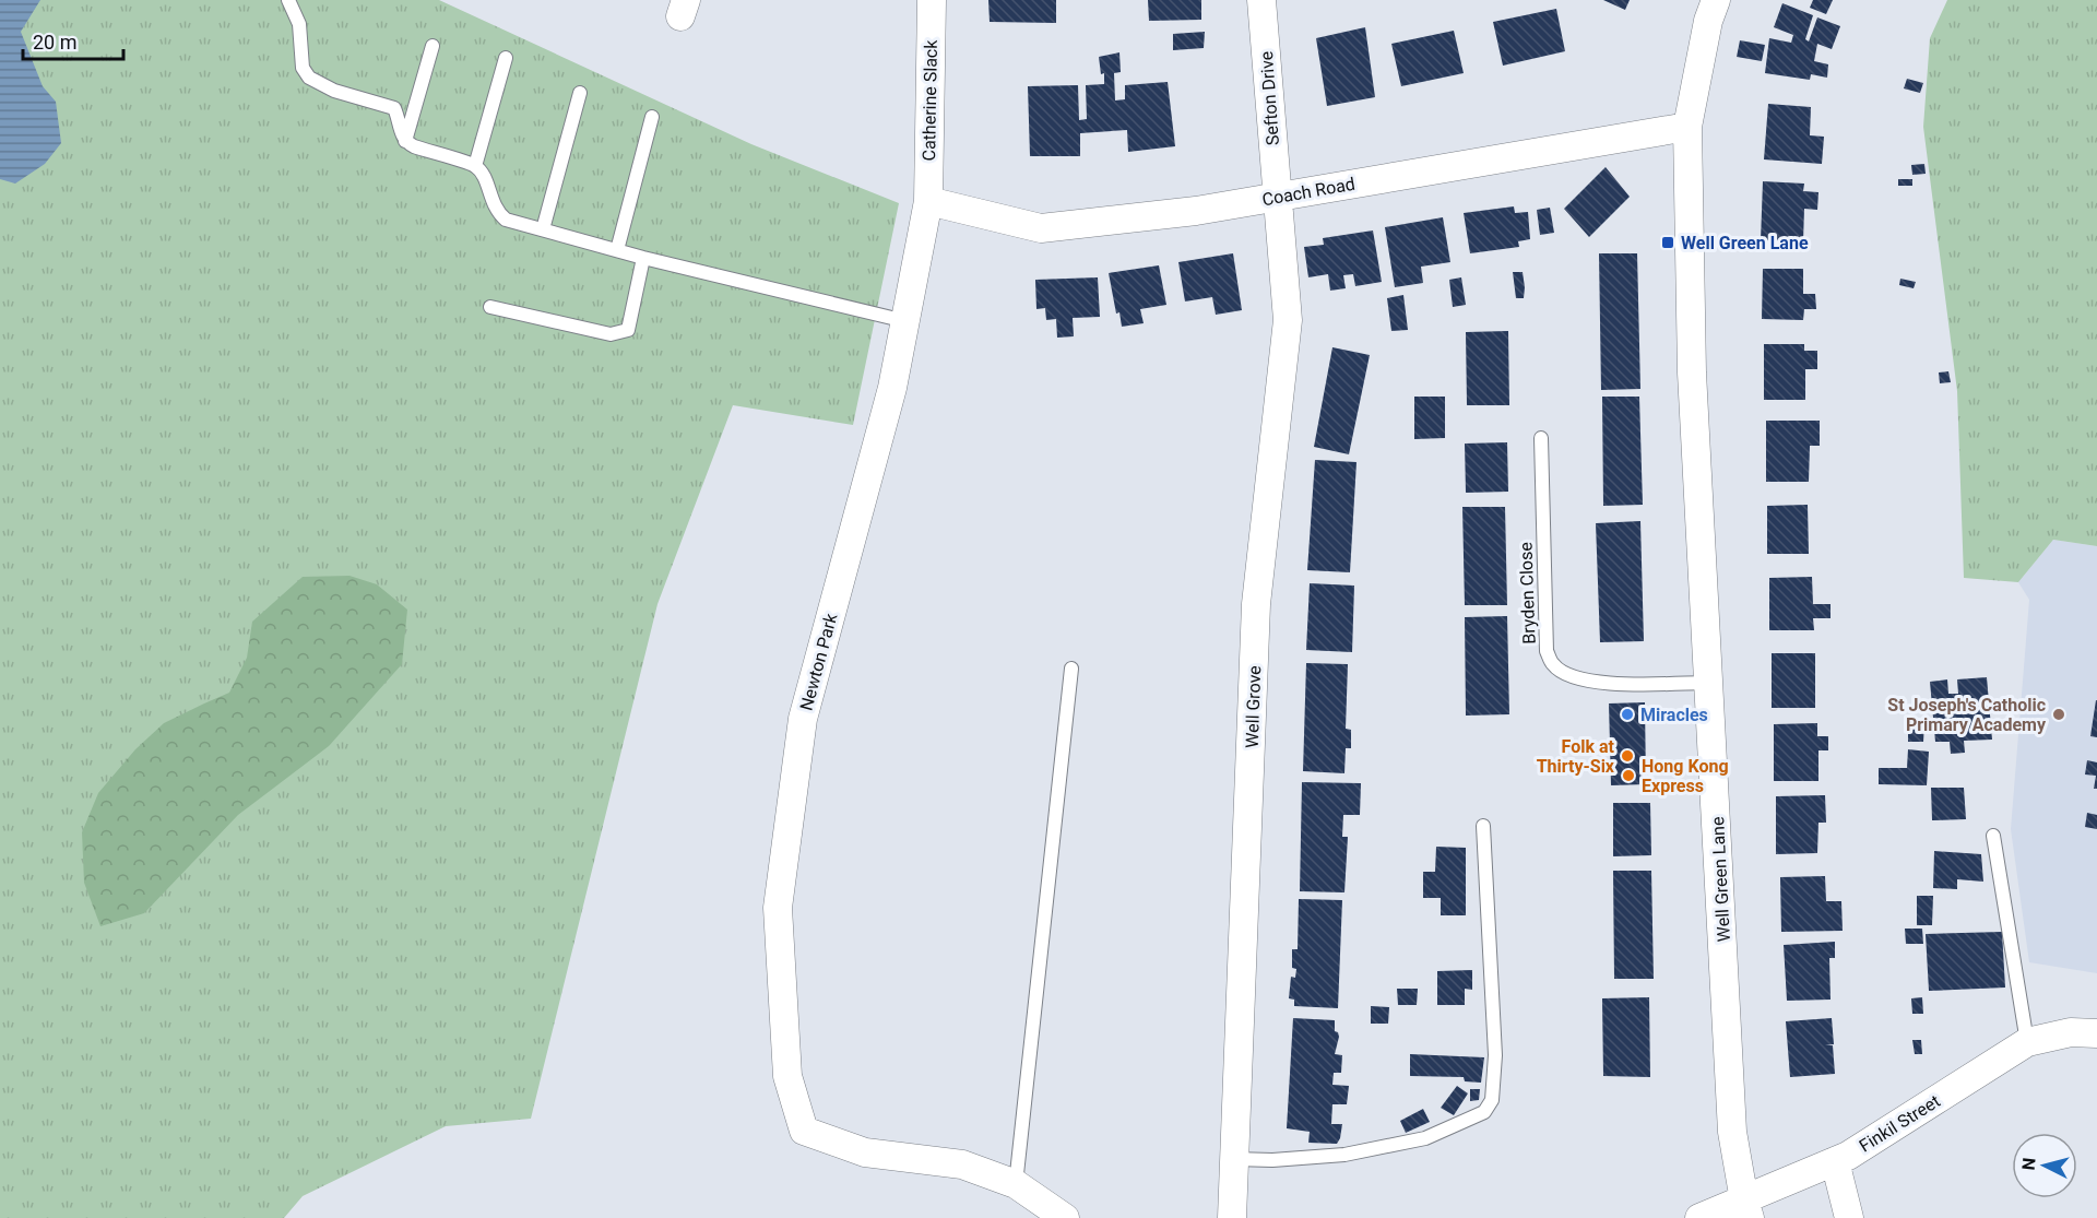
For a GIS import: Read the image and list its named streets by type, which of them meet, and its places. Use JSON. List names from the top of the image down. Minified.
{"streets":{"street":["Sefton Drive","Catherine Slack","Coach Road","Newton Park","Well Grove","Well Green Lane","Finkil Street"],"lane":["Bryden Close"]},"crossings":[["Sefton Drive","Coach Road"],["Sefton Drive","Well Grove"],["Catherine Slack","Coach Road"],["Catherine Slack","Newton Park"],["Coach Road","Newton Park"],["Coach Road","Well Grove"],["Coach Road","Well Green Lane"],["Bryden Close","Well Green Lane"],["Well Green Lane","Finkil Street"]],"places":{"transit":["Well Green Lane"],"other":["Miracles","St Joseph's Catholic Primary Academy","Folk at Thirty-Six","Hong Kong Express"]},"scale_bar":"20 m","north":"left"}
